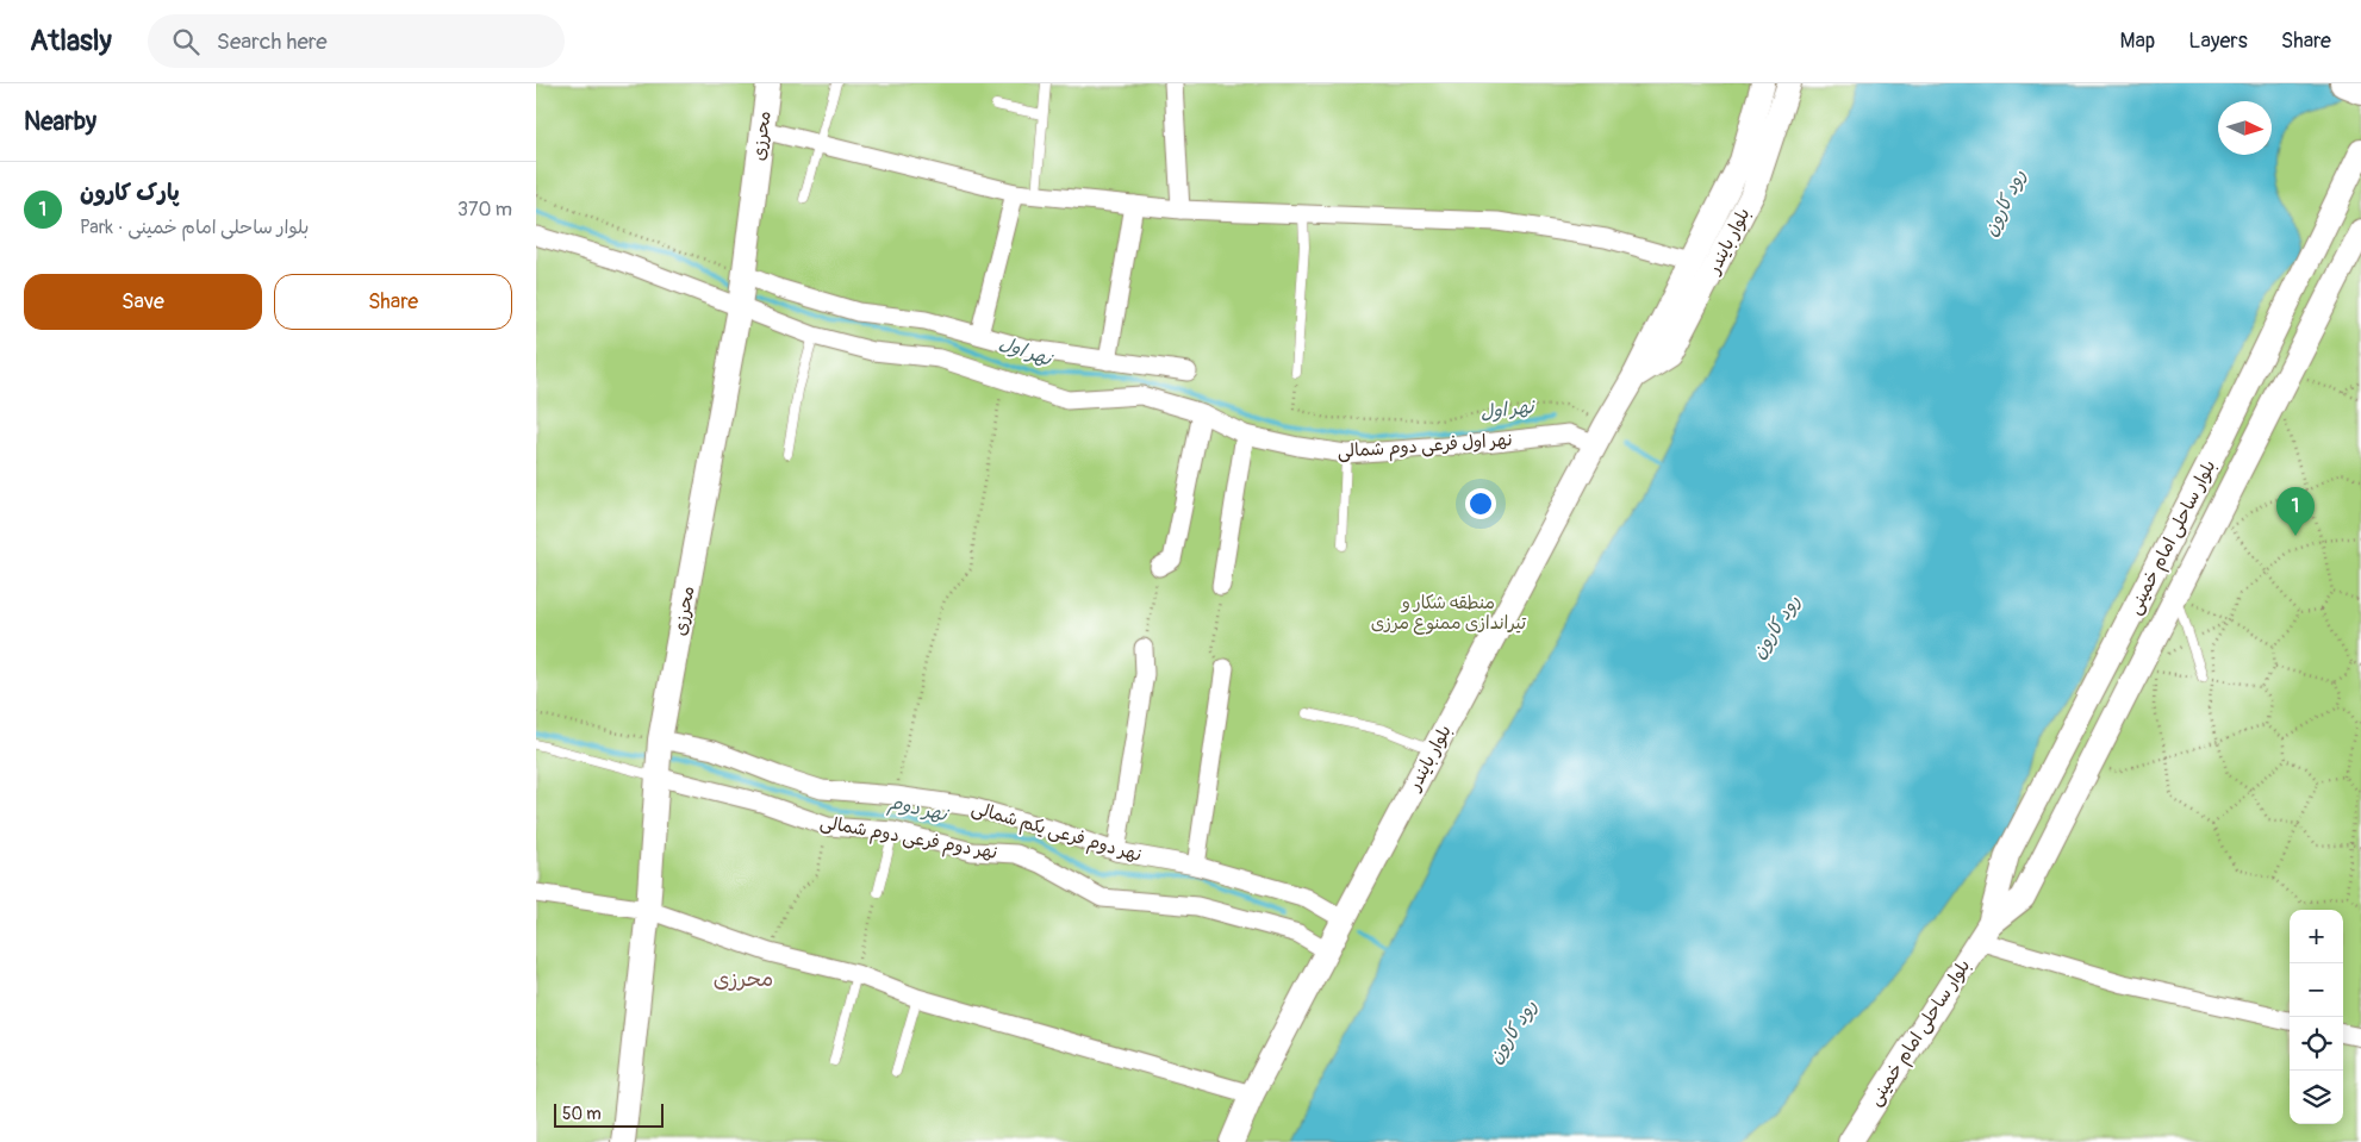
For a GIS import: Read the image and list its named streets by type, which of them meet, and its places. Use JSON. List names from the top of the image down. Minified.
{"streets":{"street":["محرزی","بلوار بایندر","نهر اول فرعی دوم شمالی","بلوار ساحلی امام خمینی","نهر دوم فرعی یکم شمالی","نهر دوم فرعی دوم شمالی"]},"crossings":[["محرزی","نهر اول فرعی دوم شمالی"],["محرزی","نهر دوم فرعی یکم شمالی"],["محرزی","نهر دوم فرعی دوم شمالی"],["بلوار بایندر","نهر اول فرعی دوم شمالی"],["بلوار بایندر","نهر دوم فرعی یکم شمالی"],["بلوار بایندر","نهر دوم فرعی دوم شمالی"],["نهر دوم فرعی یکم شمالی","نهر دوم فرعی دوم شمالی"]],"districts":["محرزی"],"water":["رود کارون","نهر اول","نهر دوم"],"parks":["منطقه شکار و تیراندازی ممنوع مرزی"],"scale_bar":"50 m","north":"right","page":{"header":"Atlasly","search":"Search here","nav":["Map","Layers","Share"],"heading":"Nearby","list":[{"mark":"1","name":"پارک کارون","note":"Park · بلوار ساحلی امام خمینی","value":"370 m"}],"buttons":["Save","Share"],"pins":"1","map_buttons":["+","−"],"scale":"50 m"}}
